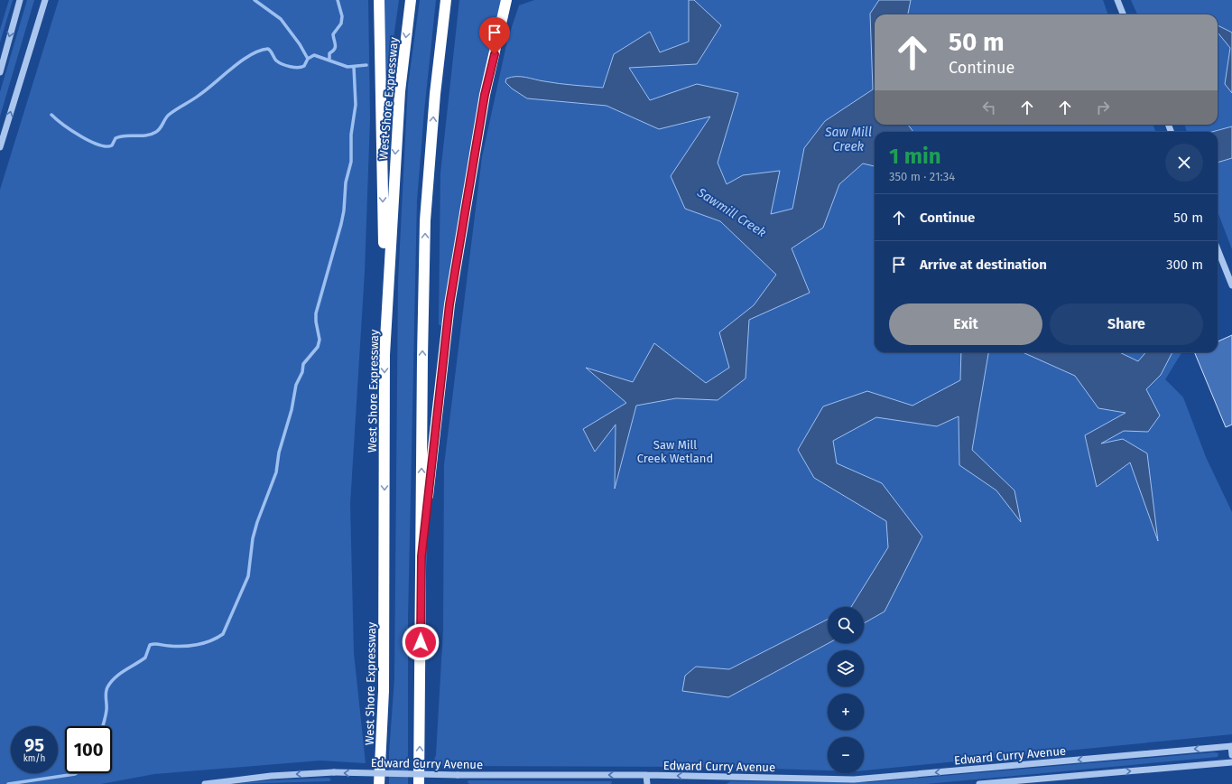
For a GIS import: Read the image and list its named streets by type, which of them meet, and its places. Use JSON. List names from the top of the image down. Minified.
{"streets":{"highway":["West Shore Expressway"],"street":["Edward Curry Avenue"]},"one_way":["Edward Curry Avenue"],"water":["Saw Mill Creek","Sawmill Creek"],"parks":["Saw Mill Creek Wetland"],"page":{"turn":["50 m","Continue"],"heading":["1 min","350 m · 21:34"],"list":[{"name":"Continue","value":"50 m"},{"name":"Arrive at destination","value":"300 m"}],"buttons":["Exit","Share"],"map_buttons":["+","−"],"speed":"95 km/h","limit":"100"}}
